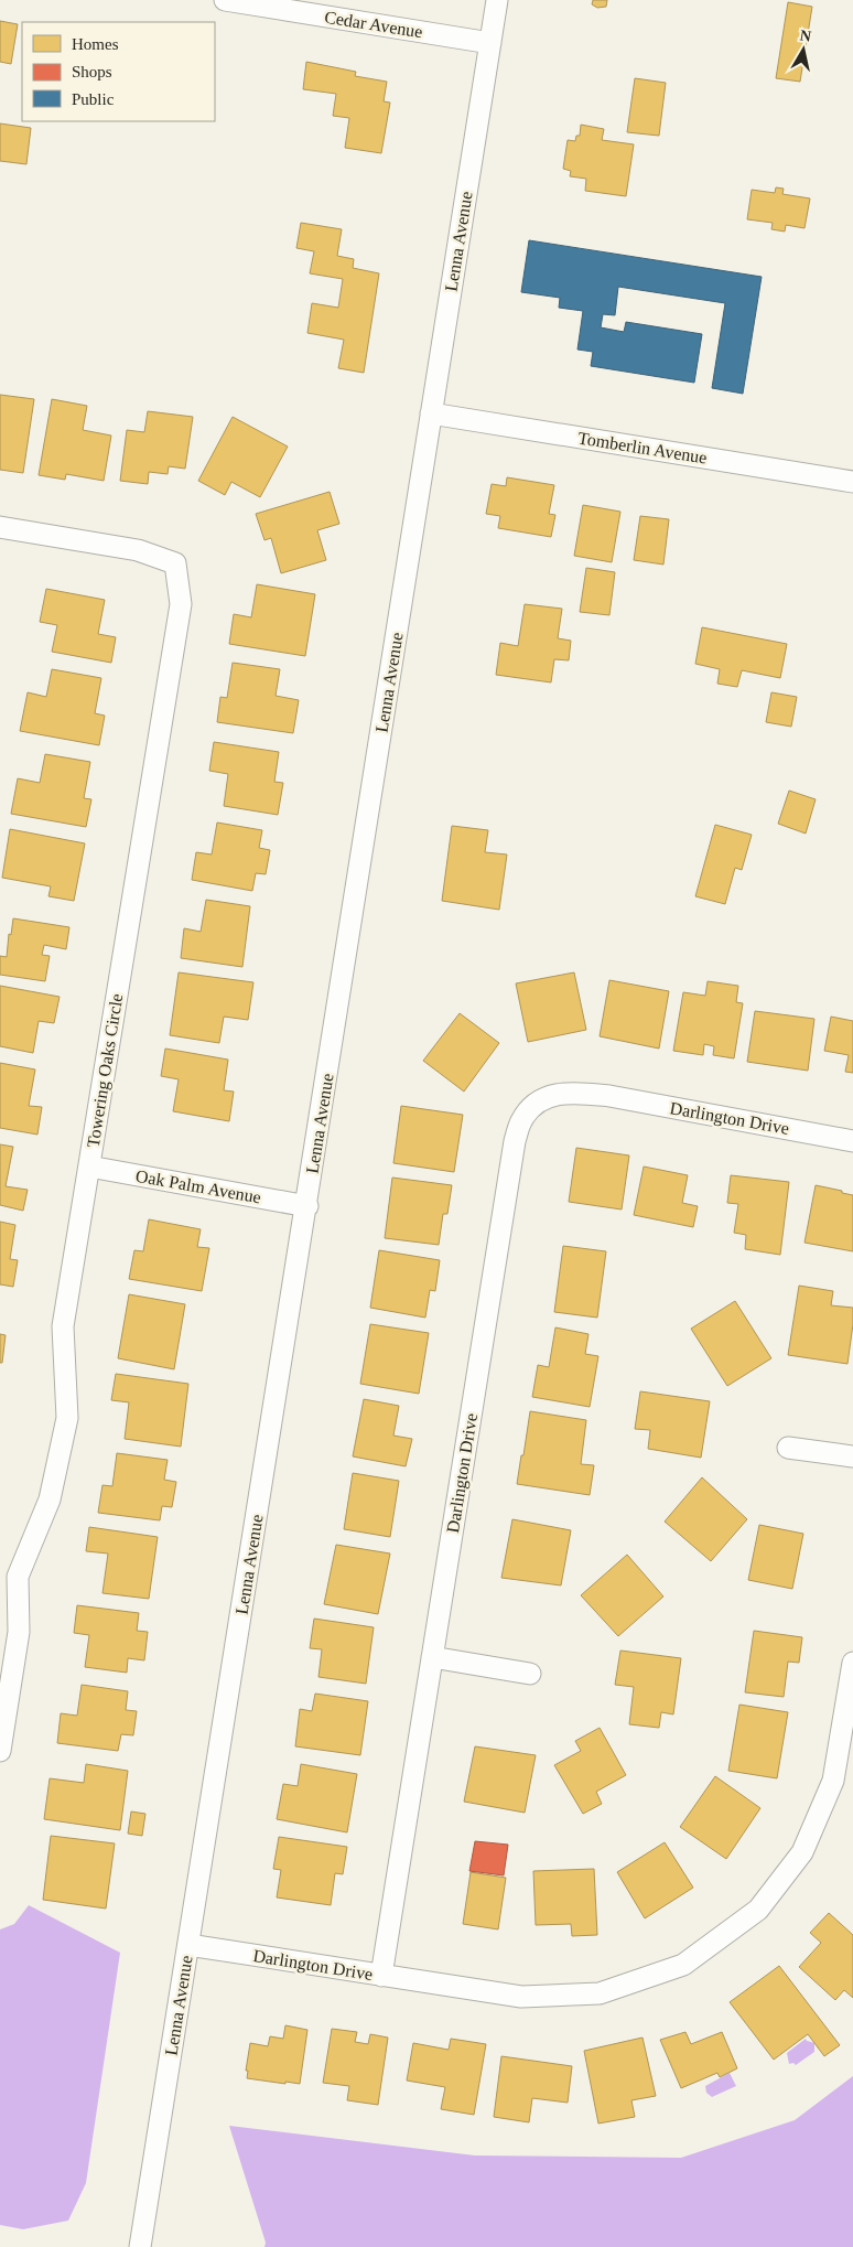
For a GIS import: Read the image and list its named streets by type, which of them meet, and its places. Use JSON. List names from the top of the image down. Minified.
{"streets":{"street":["Cedar Avenue","Lenna Avenue","Tomberlin Avenue","Towering Oaks Circle","Darlington Drive","Oak Palm Avenue"]},"crossings":[["Cedar Avenue","Lenna Avenue"],["Lenna Avenue","Tomberlin Avenue"],["Lenna Avenue","Darlington Drive"],["Lenna Avenue","Oak Palm Avenue"],["Towering Oaks Circle","Oak Palm Avenue"]],"legend":["Homes","Shops","Public"],"north":"top"}
